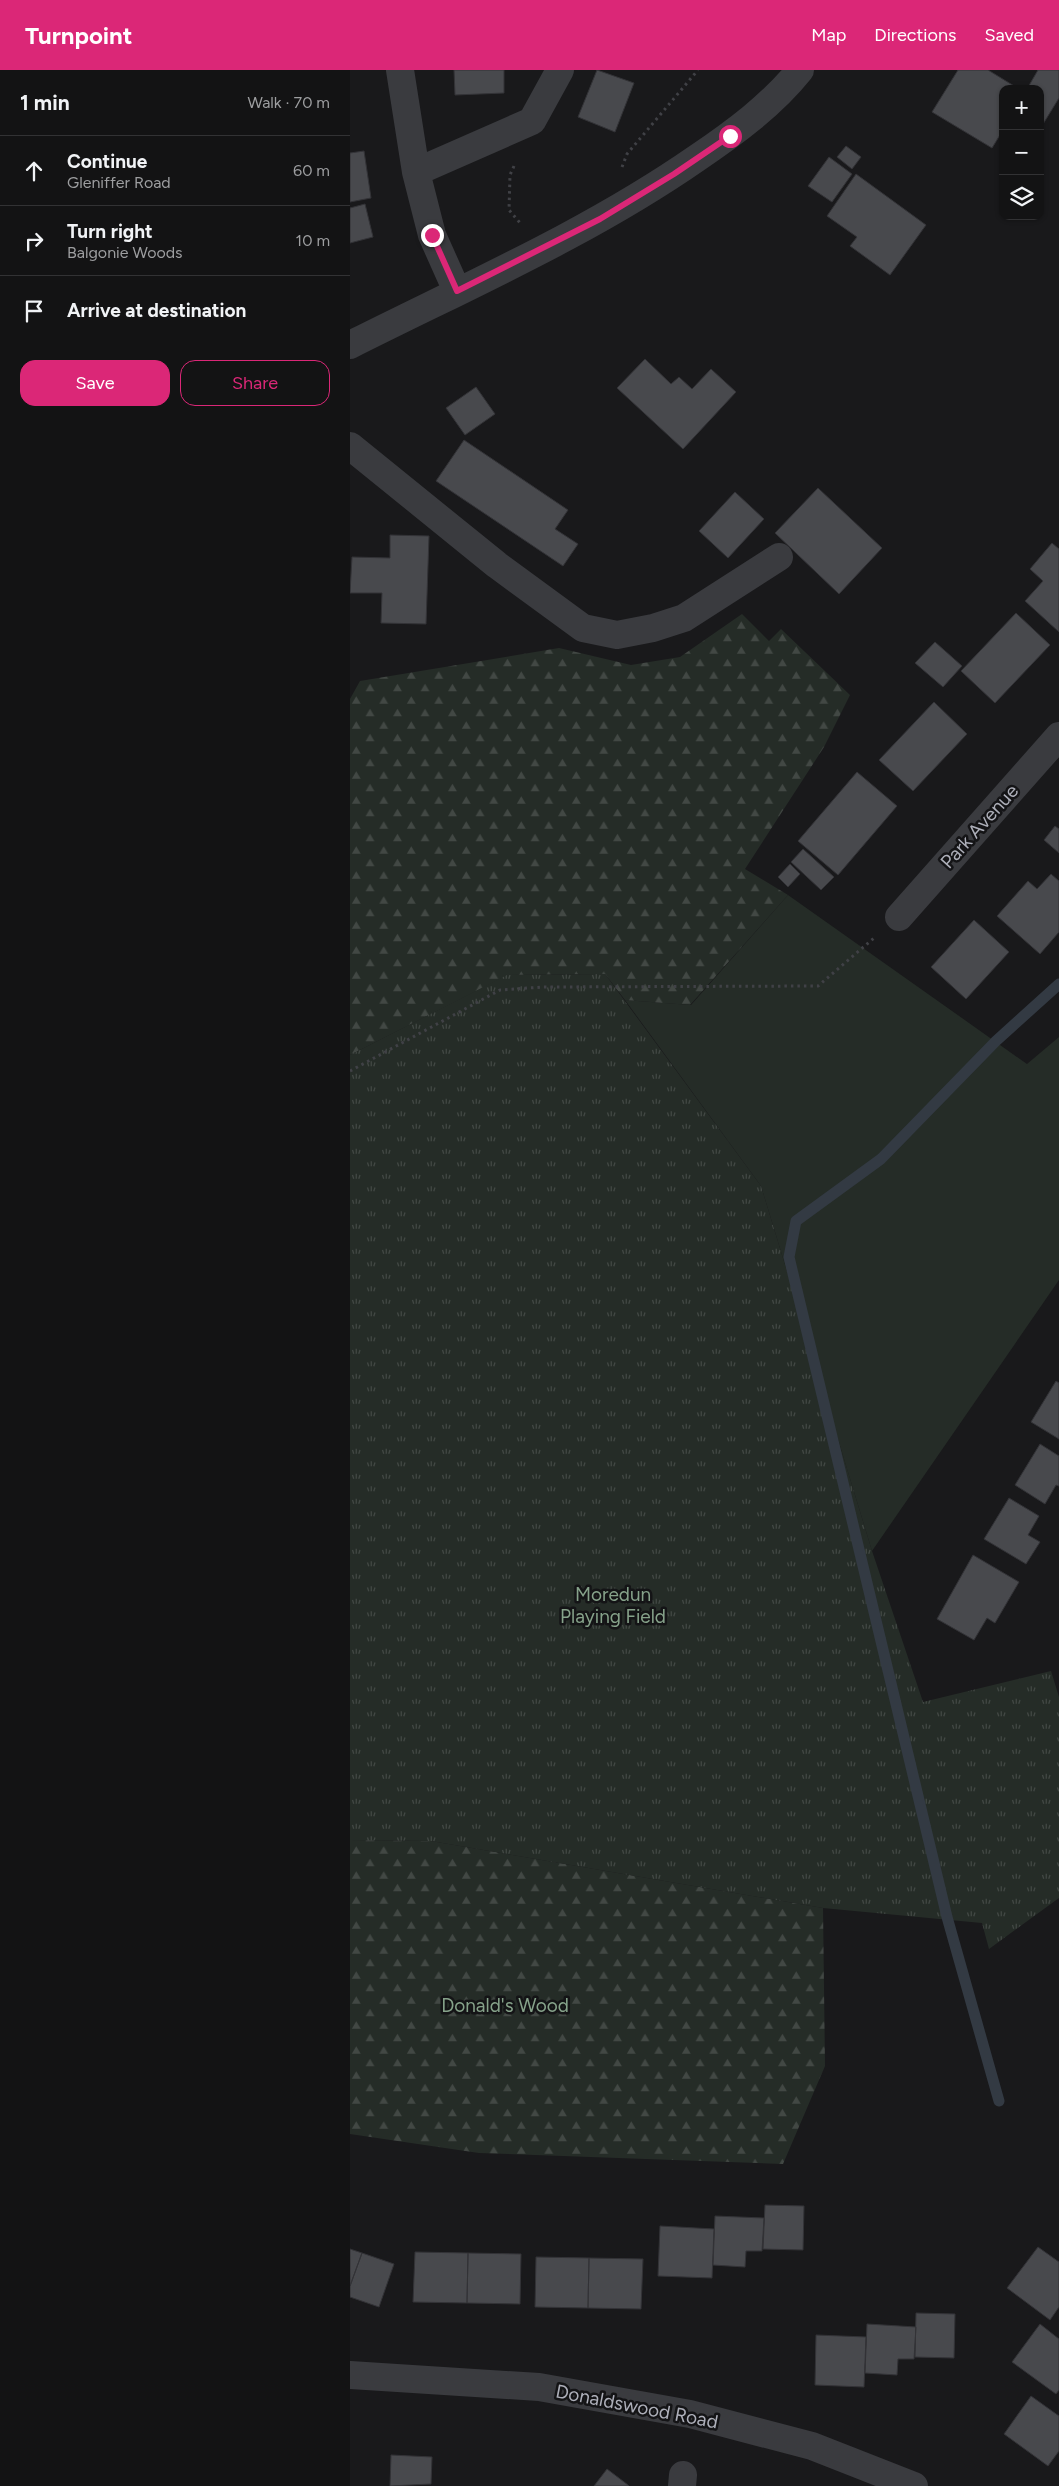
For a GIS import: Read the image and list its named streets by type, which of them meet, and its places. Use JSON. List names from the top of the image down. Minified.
{"streets":{"street":["Park Avenue","Donaldswood Road"]},"parks":["Moredun Playing Field","Donald's Wood"],"page":{"header":"Turnpoint","nav":["Map","Directions","Saved"],"heading":["1 min","Walk · 70 m"],"map_buttons":["+","−"],"list":[["Continue","Gleniffer Road","60 m"],["Turn right","Balgonie Woods","10 m"],"Arrive at destination"],"buttons":["Save","Share"]}}
